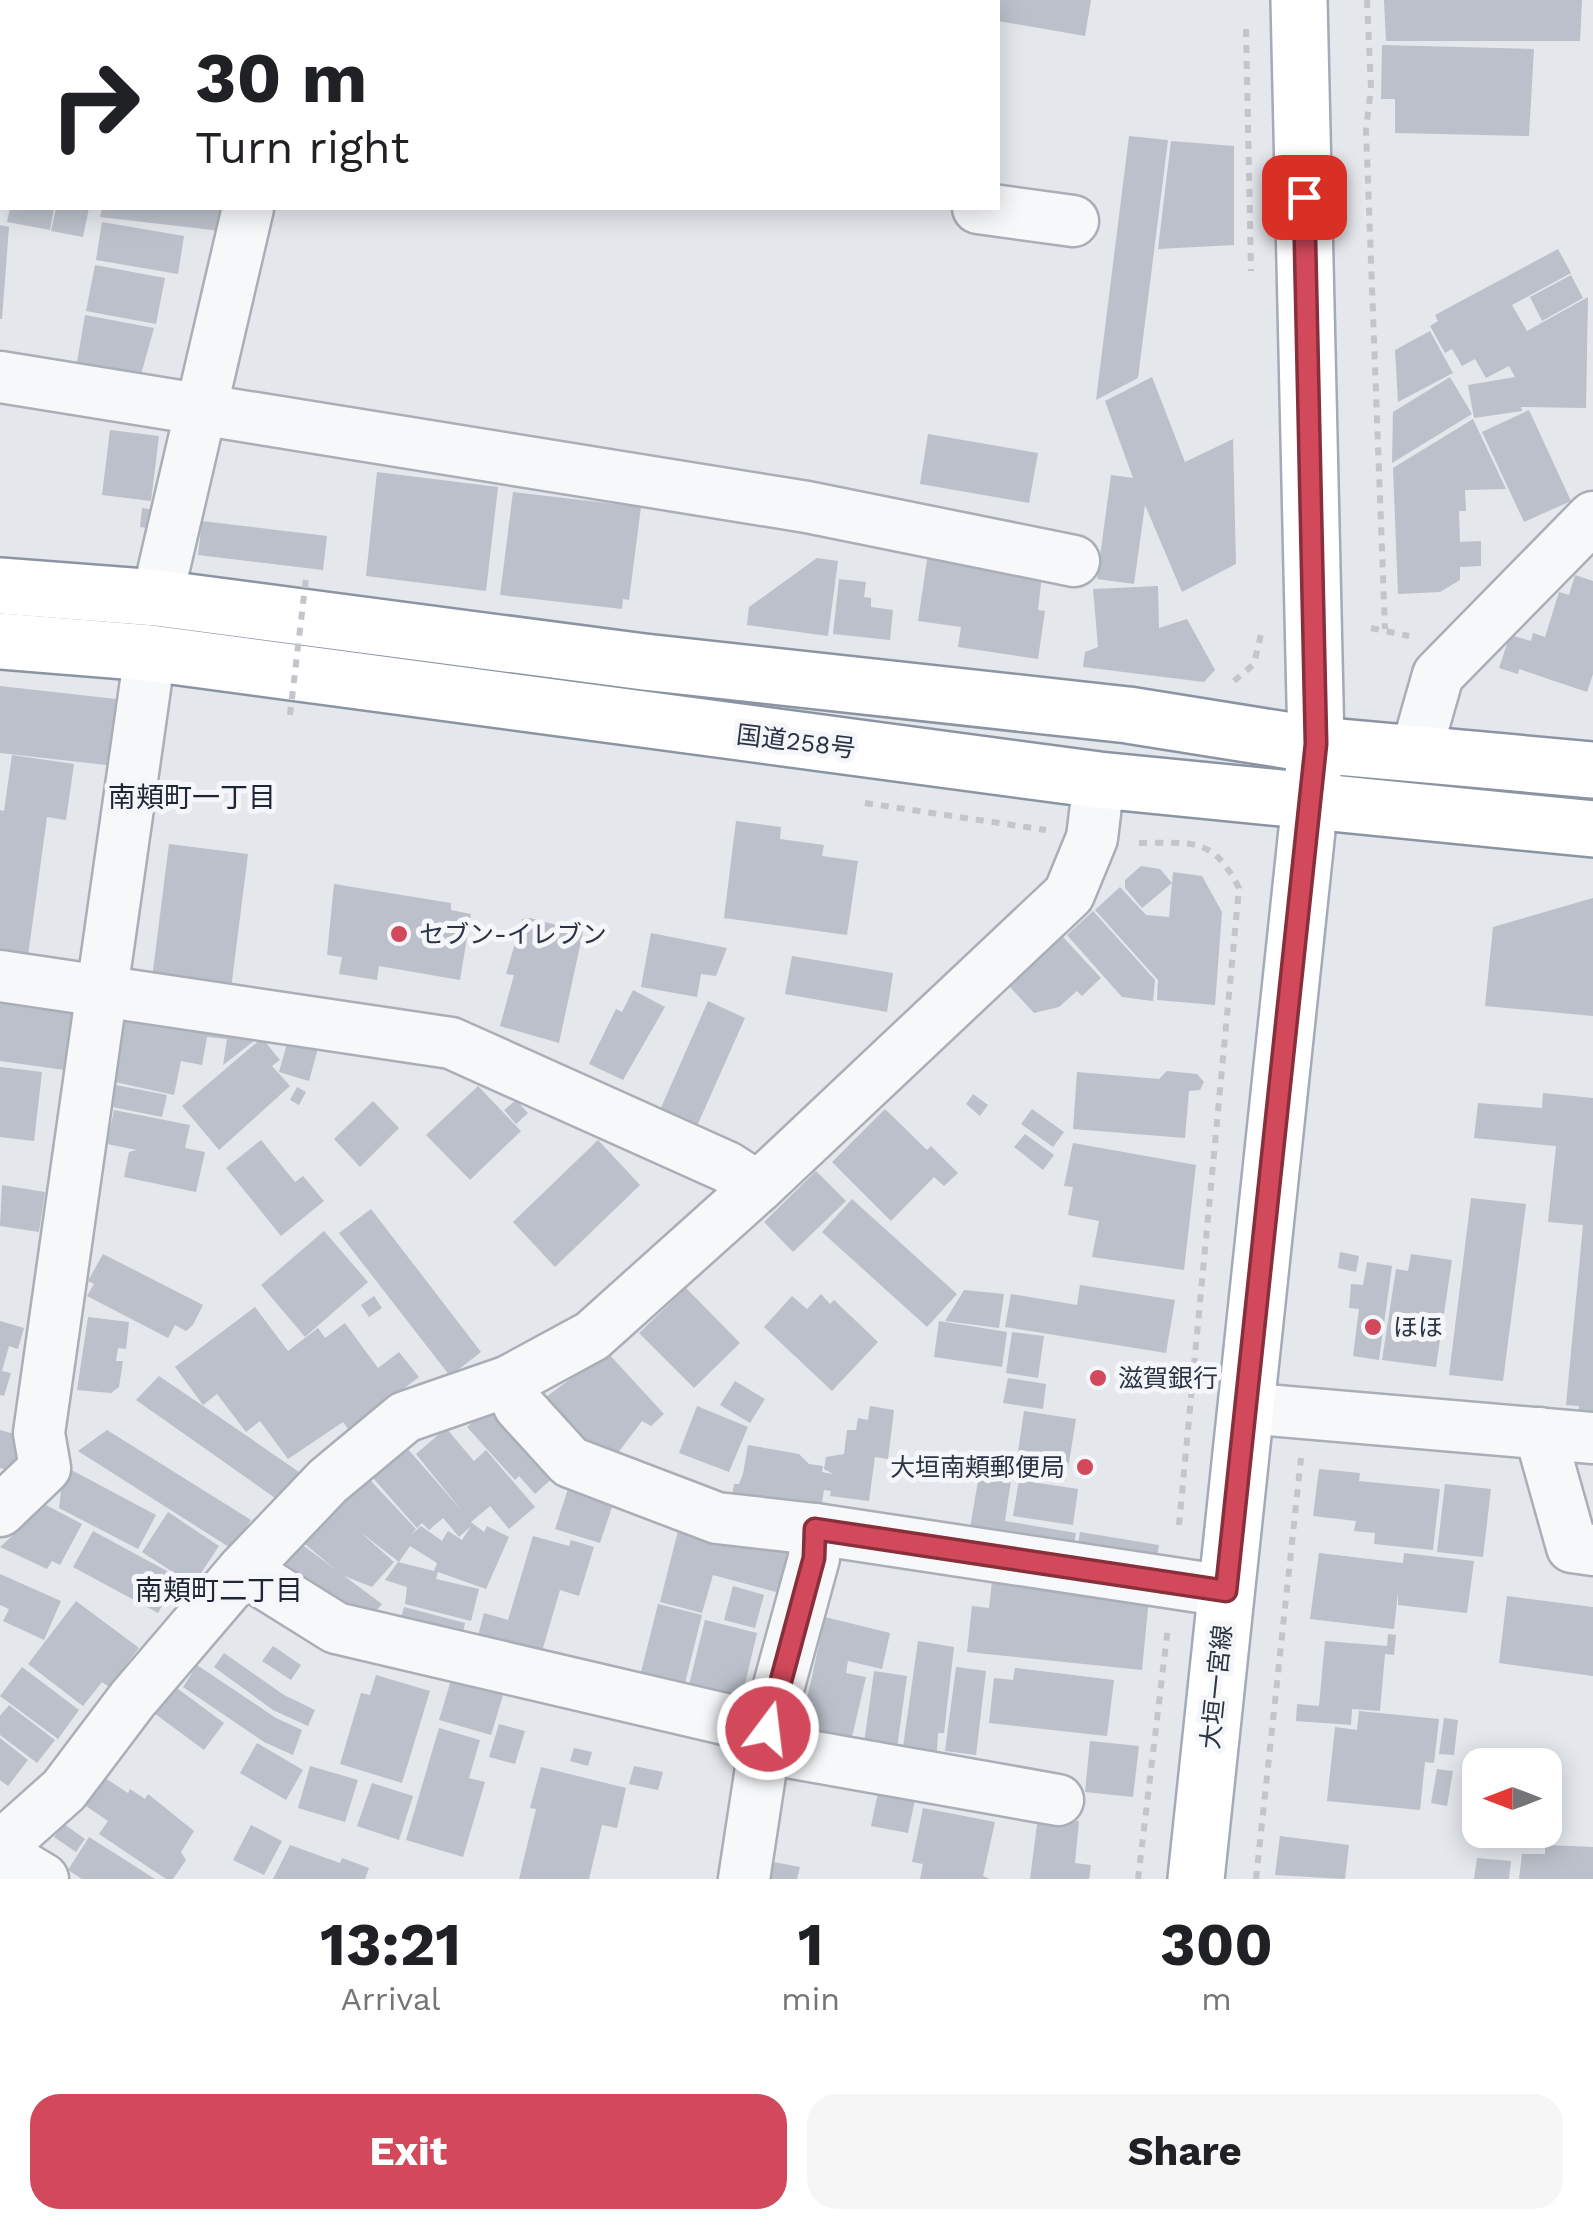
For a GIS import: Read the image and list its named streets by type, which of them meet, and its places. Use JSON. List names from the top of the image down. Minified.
{"streets":{"main road":["国道258号","大垣一宮線"]},"crossings":[["国道258号","大垣一宮線"]],"districts":["南頬町一丁目","南頬町二丁目"],"places":["セブン-イレブン","ほほ","滋賀銀行","大垣南頬郵便局"],"north":"left","page":{"turn":["30 m","Turn right"],"eta":["13:21","Arrival","1","min","300","m"],"buttons":["Exit","Share"]}}
